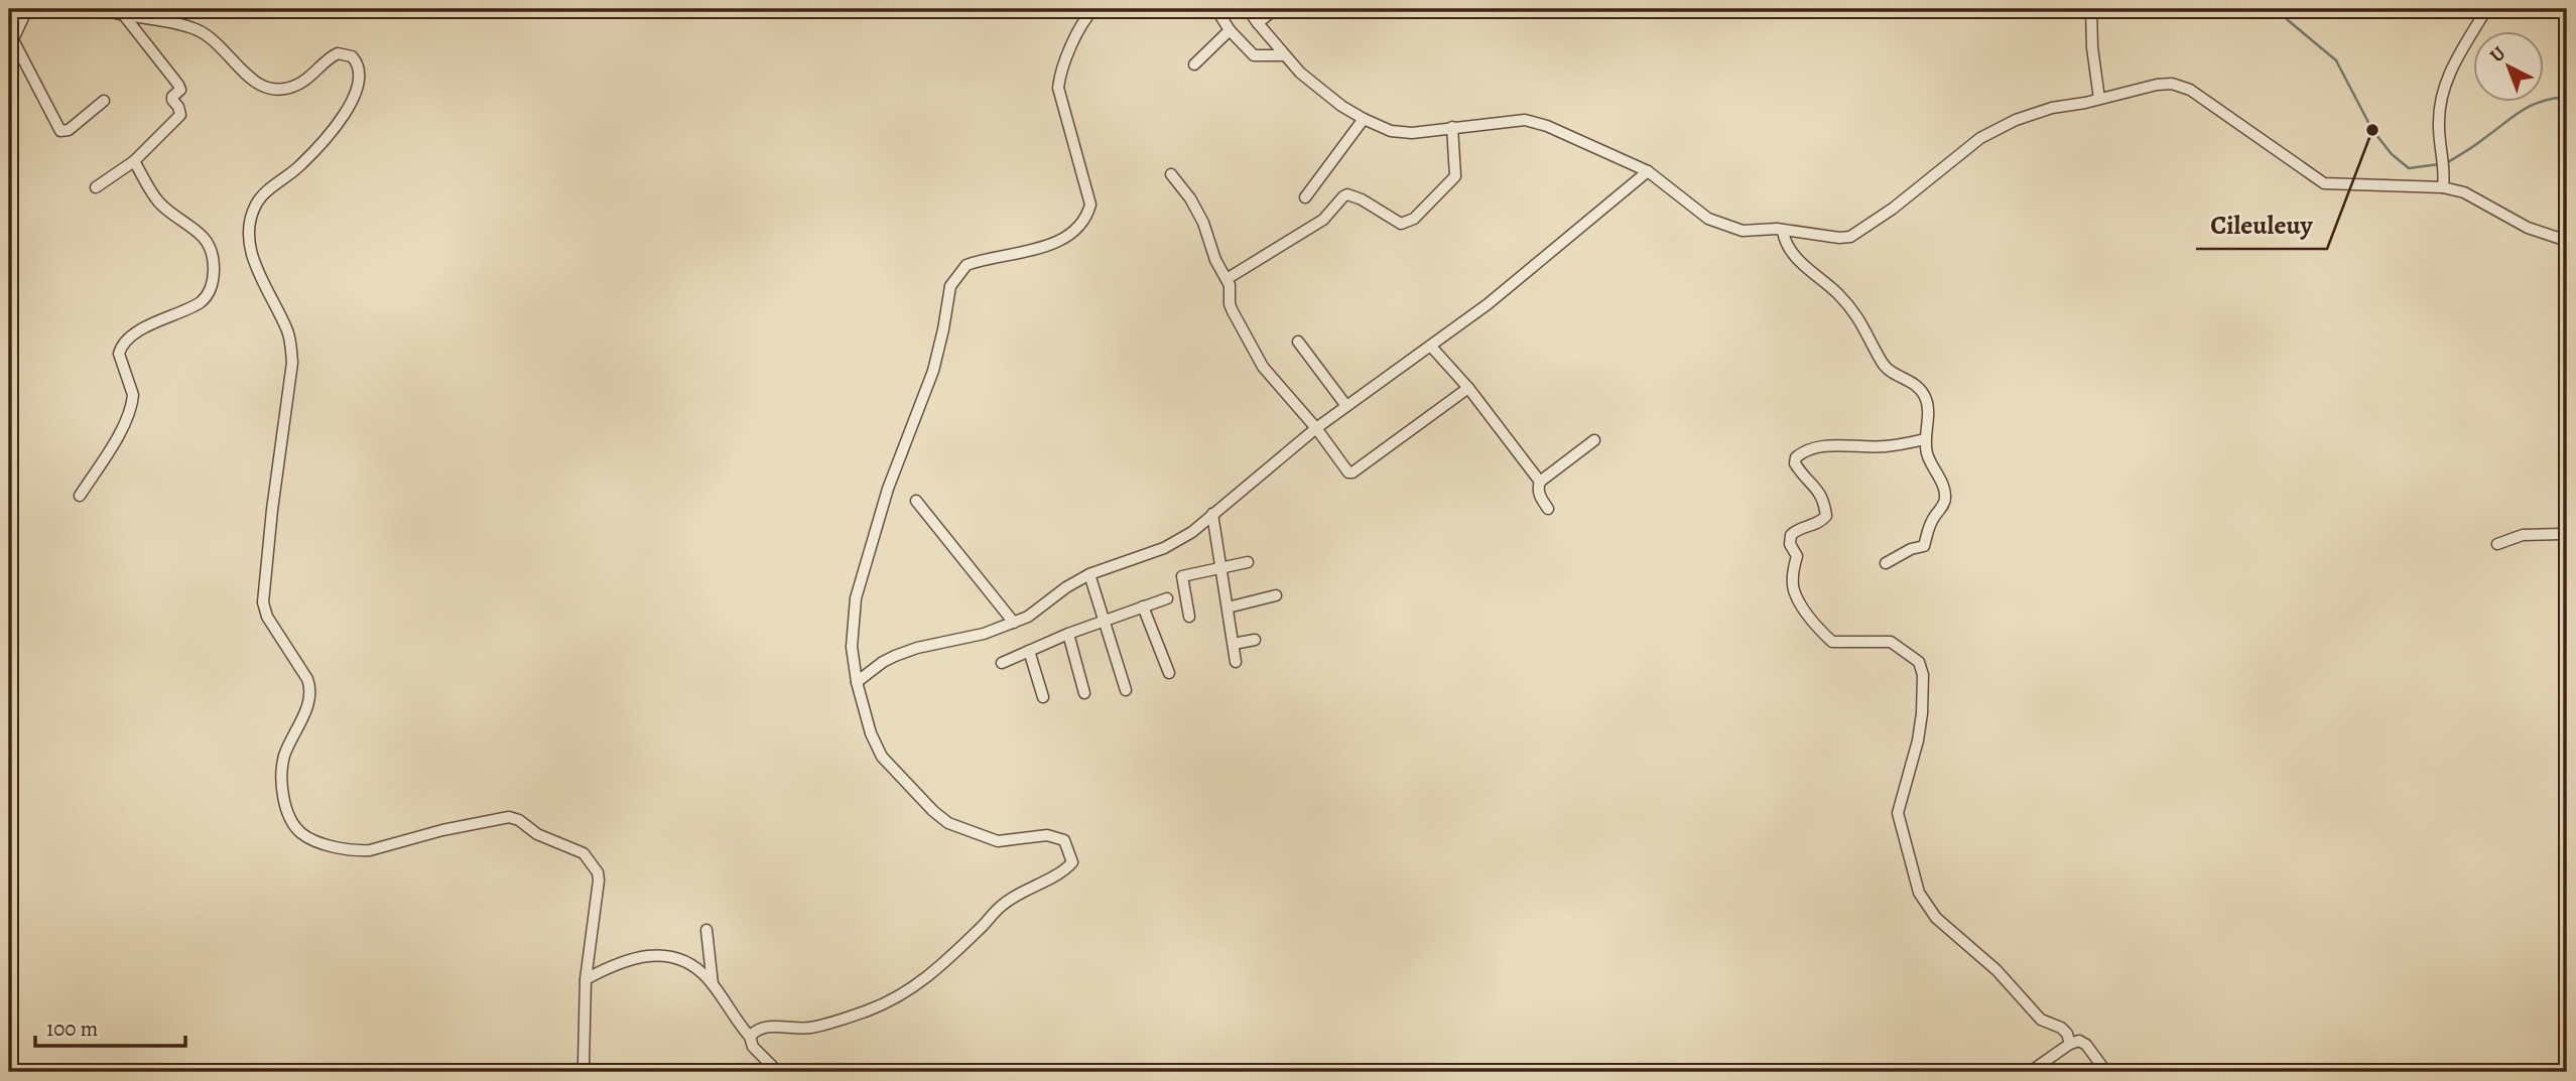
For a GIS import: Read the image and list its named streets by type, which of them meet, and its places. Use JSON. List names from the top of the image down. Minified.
{"places":["Cileuleuy"],"scale_bar":"100 m","north":"top left"}
